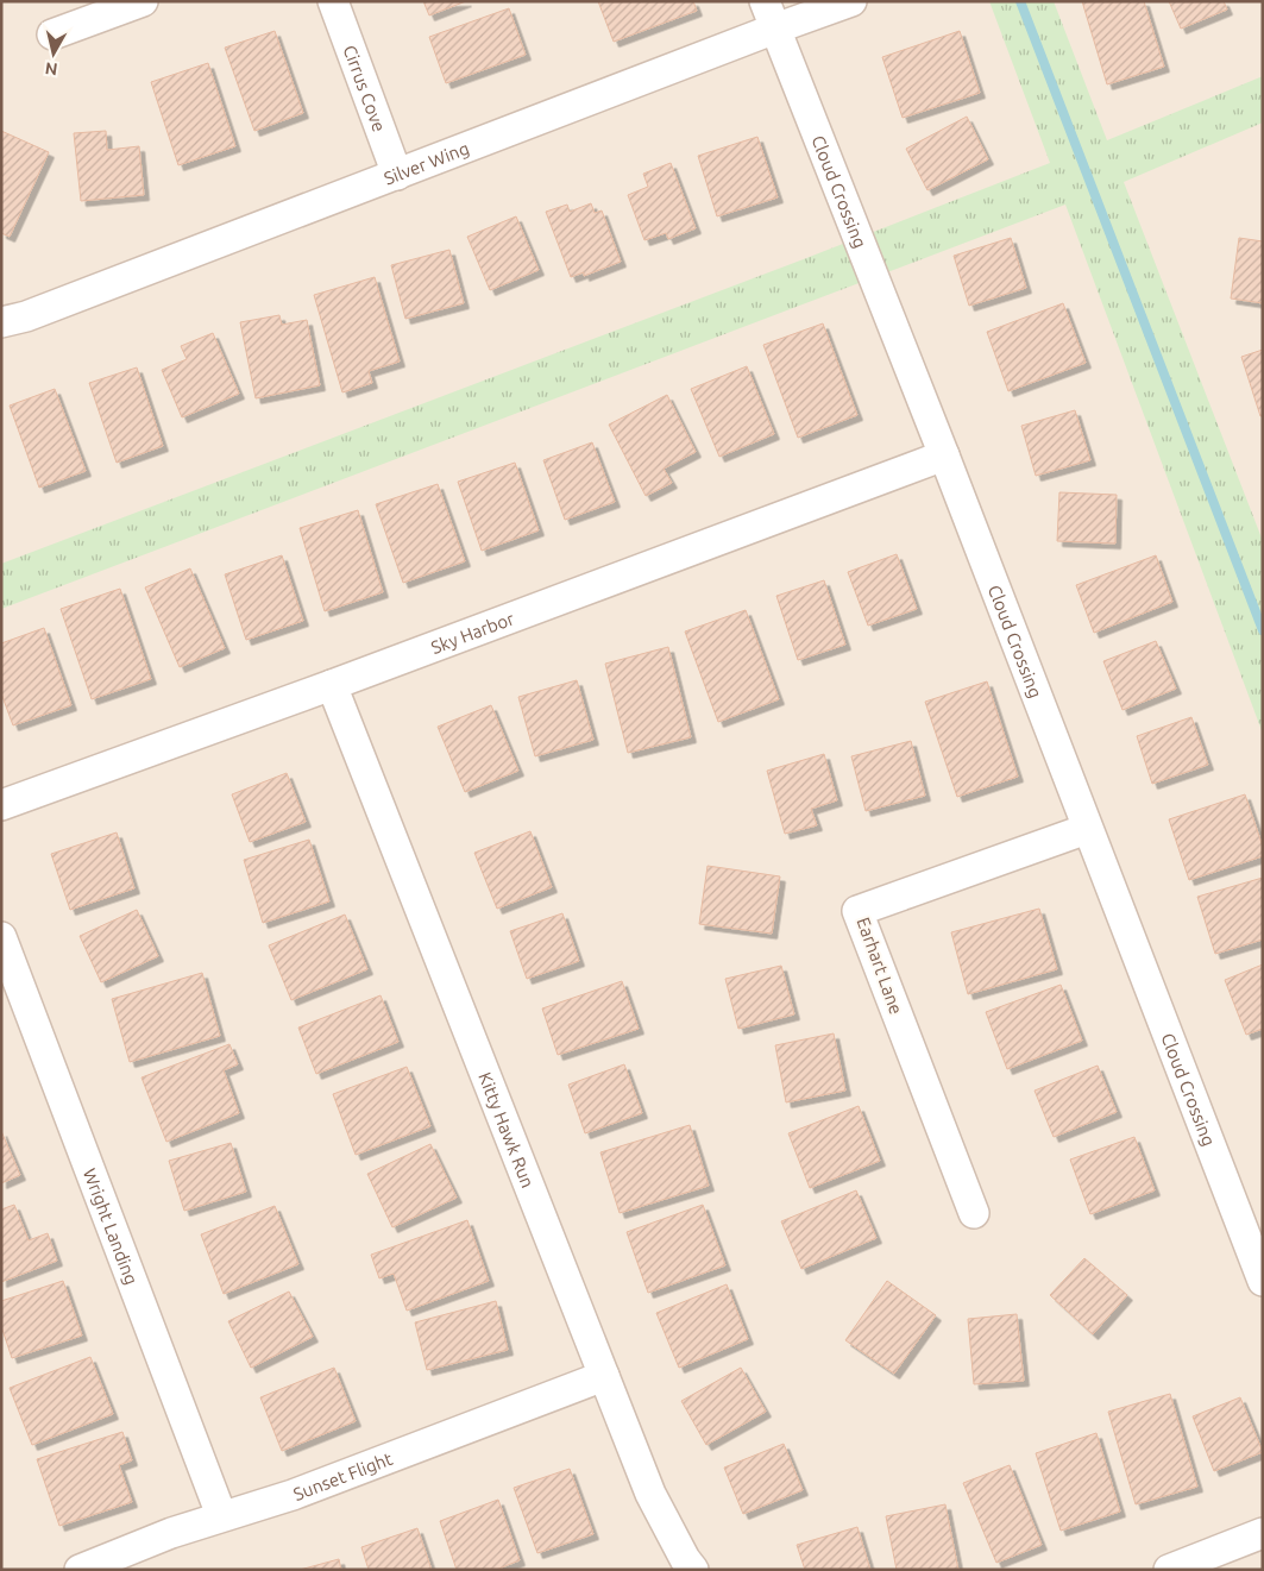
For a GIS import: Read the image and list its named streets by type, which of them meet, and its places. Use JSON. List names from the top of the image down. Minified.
{"streets":{"street":["Cirrus Cove","Silver Wing","Cloud Crossing","Sky Harbor","Earhart Lane","Kitty Hawk Run","Wright Landing","Sunset Flight"]},"crossings":[["Cirrus Cove","Silver Wing"],["Silver Wing","Cloud Crossing"],["Cloud Crossing","Sky Harbor"],["Cloud Crossing","Earhart Lane"],["Sky Harbor","Kitty Hawk Run"],["Kitty Hawk Run","Sunset Flight"],["Wright Landing","Sunset Flight"]],"north":"bottom"}
